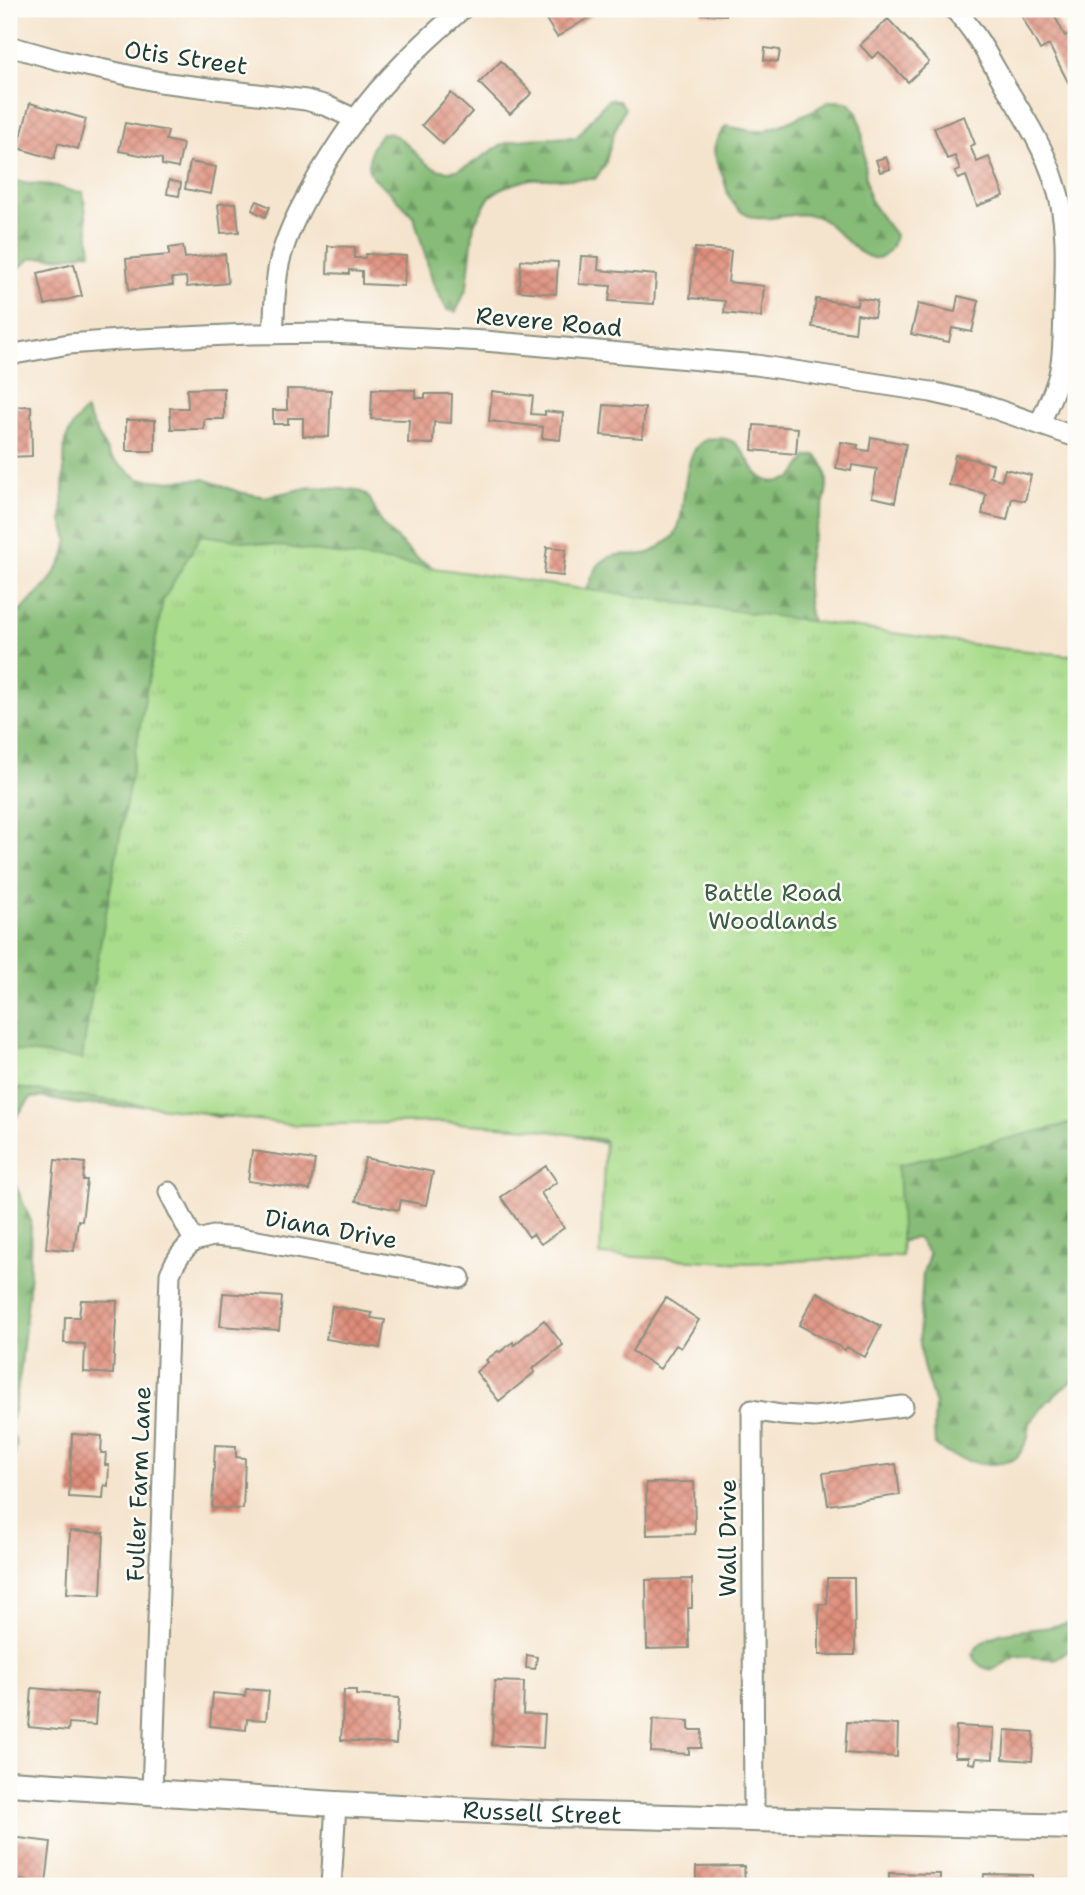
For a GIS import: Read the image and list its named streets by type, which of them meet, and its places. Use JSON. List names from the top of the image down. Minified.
{"streets":{"street":["Otis Street","Revere Road","Diana Drive","Fuller Farm Lane","Wall Drive","Russell Street"]},"crossings":[["Diana Drive","Fuller Farm Lane"],["Fuller Farm Lane","Russell Street"],["Wall Drive","Russell Street"]],"parks":["Battle Road Woodlands"]}
